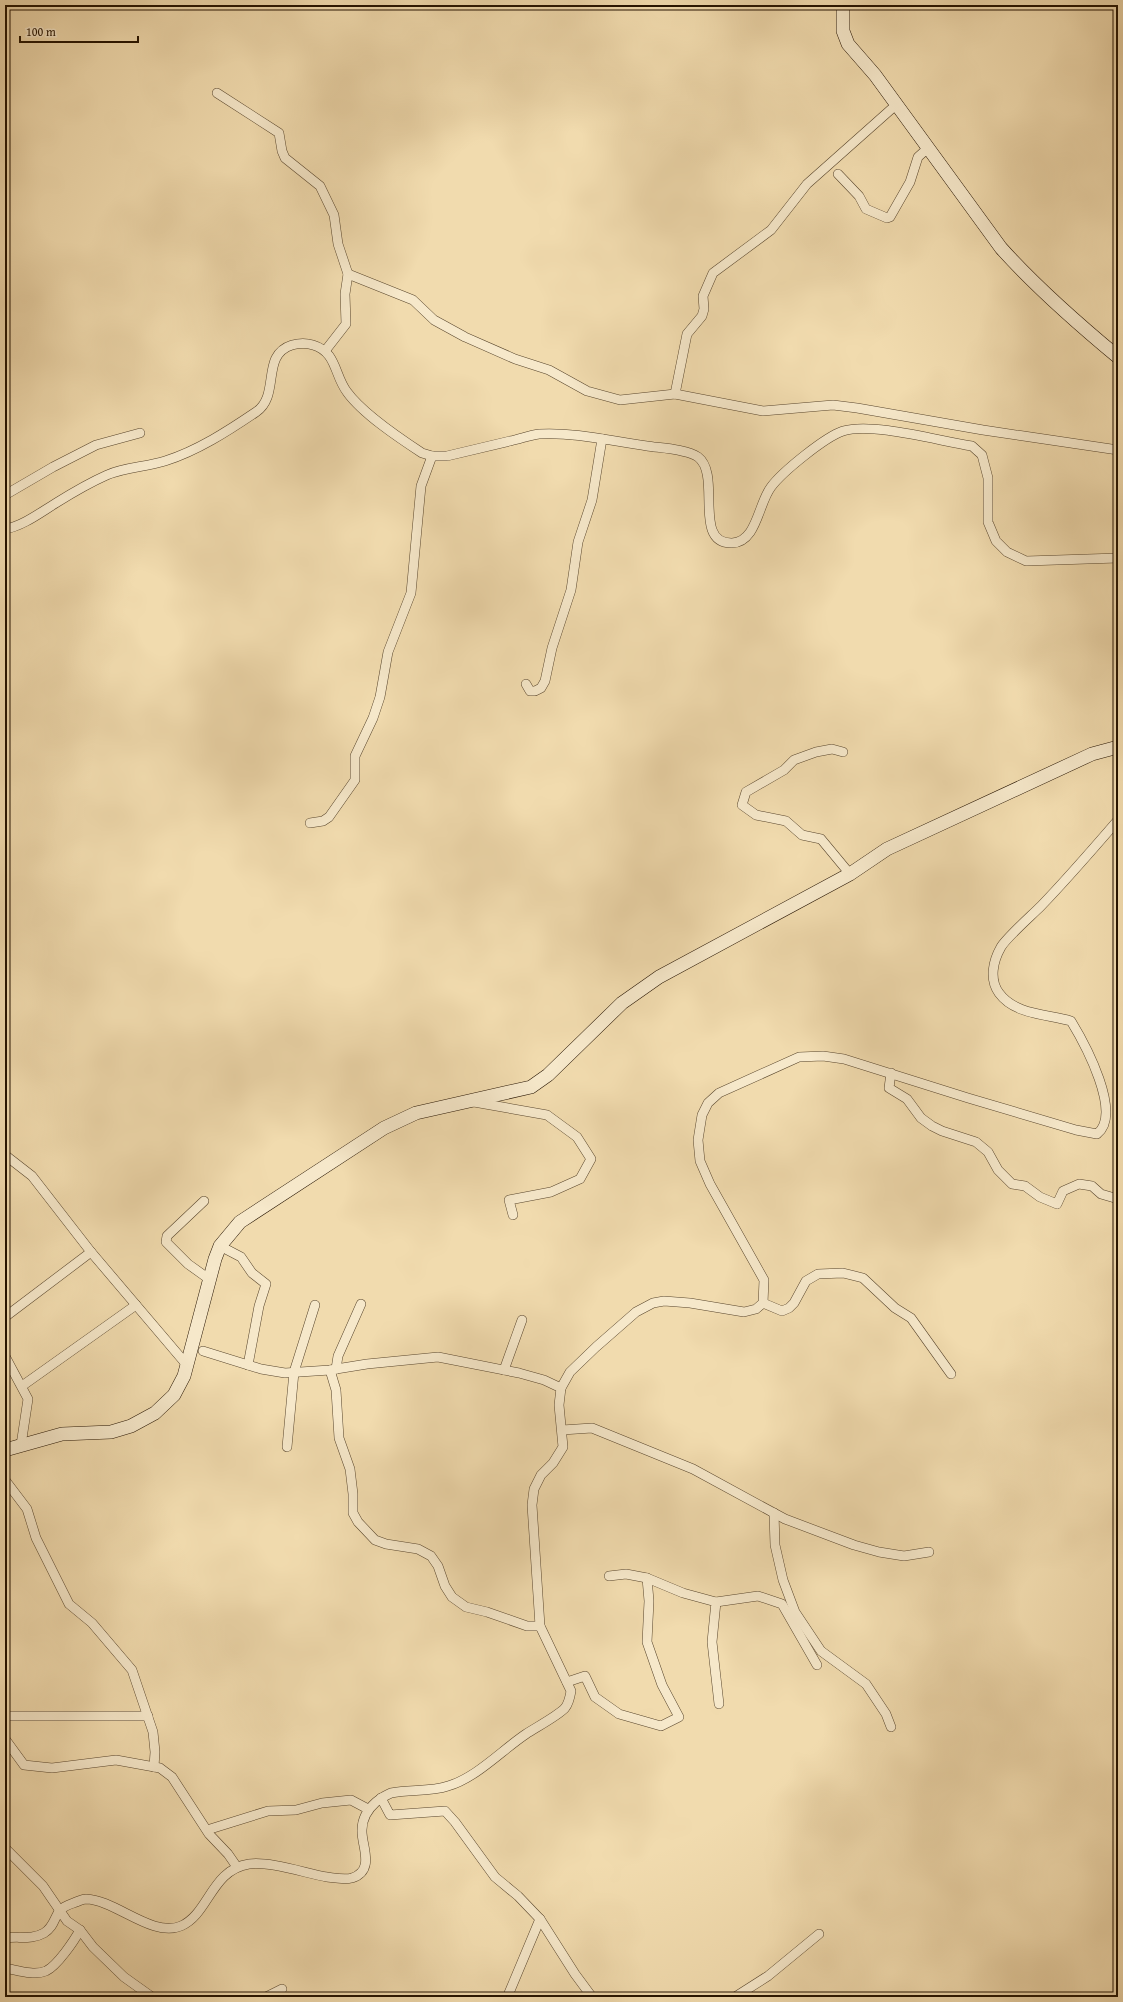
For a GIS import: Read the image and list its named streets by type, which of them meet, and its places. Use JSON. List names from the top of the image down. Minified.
{"scale_bar":"100 m"}
